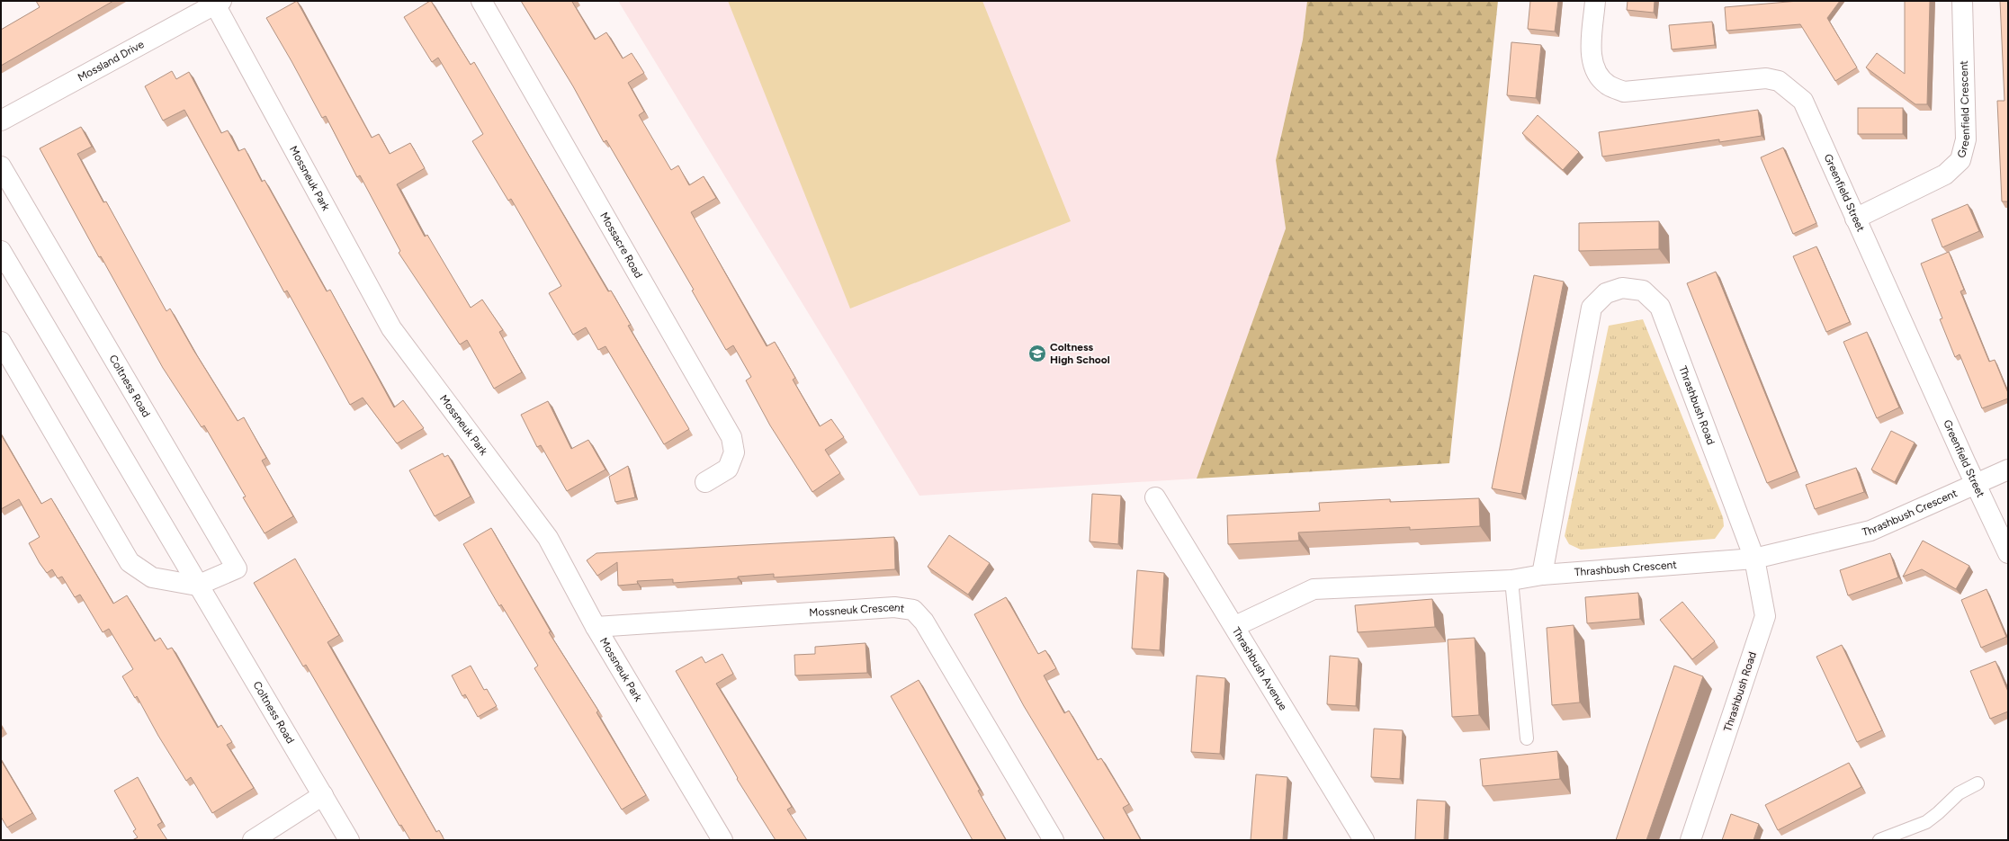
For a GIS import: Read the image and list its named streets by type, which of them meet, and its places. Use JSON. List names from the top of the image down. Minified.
{"streets":{"street":["Mossland Drive","Greenfield Crescent","Mossneuk Park","Greenfield Street","Mossacre Road","Coltness Road","Thrashbush Road","Thrashbush Crescent","Mossneuk Crescent","Thrashbush Avenue"]},"crossings":[["Mossland Drive","Mossneuk Park"],["Greenfield Crescent","Greenfield Street"],["Mossneuk Park","Mossneuk Crescent"],["Greenfield Street","Thrashbush Crescent"],["Thrashbush Road","Thrashbush Crescent"],["Thrashbush Crescent","Thrashbush Avenue"]],"places":{"school or university":["Coltness High School"]}}
